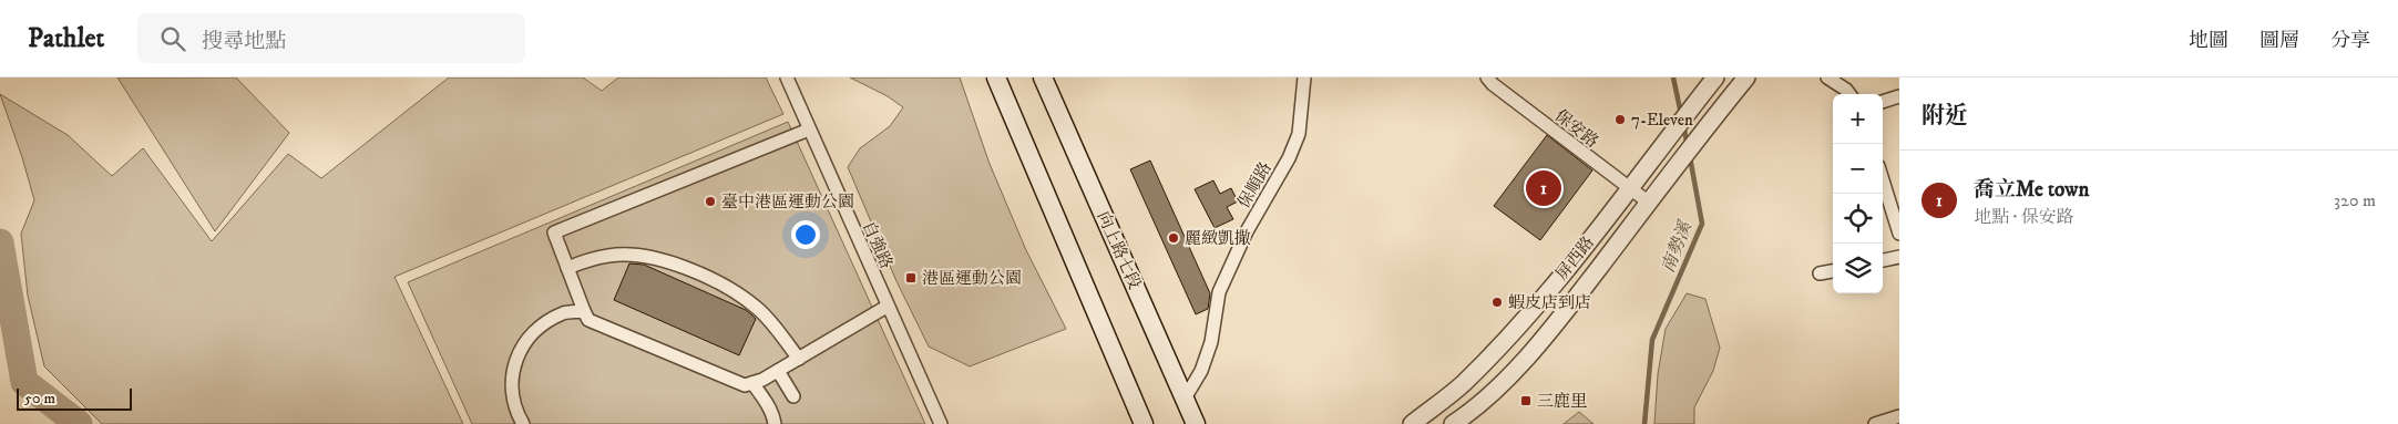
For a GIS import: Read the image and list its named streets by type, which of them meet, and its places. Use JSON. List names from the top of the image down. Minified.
{"streets":{"main road":["向上路七段"],"street":["保安路","保順路","自強路","屏西路"]},"crossings":[["保安路","屏西路"],["保順路","向上路七段"]],"water":["南勢溪"],"places":{"other":["7-Eleven","臺中港區運動公園","麗緻凱撒","蝦皮店到店"],"transit":["港區運動公園","三鹿里"]},"scale_bar":"50 m","page":{"header":"Pathlet","search":"搜尋地點","nav":["地圖","圖層","分享"],"heading":"附近","map_buttons":["+","−"],"list":[{"mark":"1","name":"喬立Me town","note":"地點 · 保安路","value":"320 m"}],"pins":"1","scale":"50 m"}}
